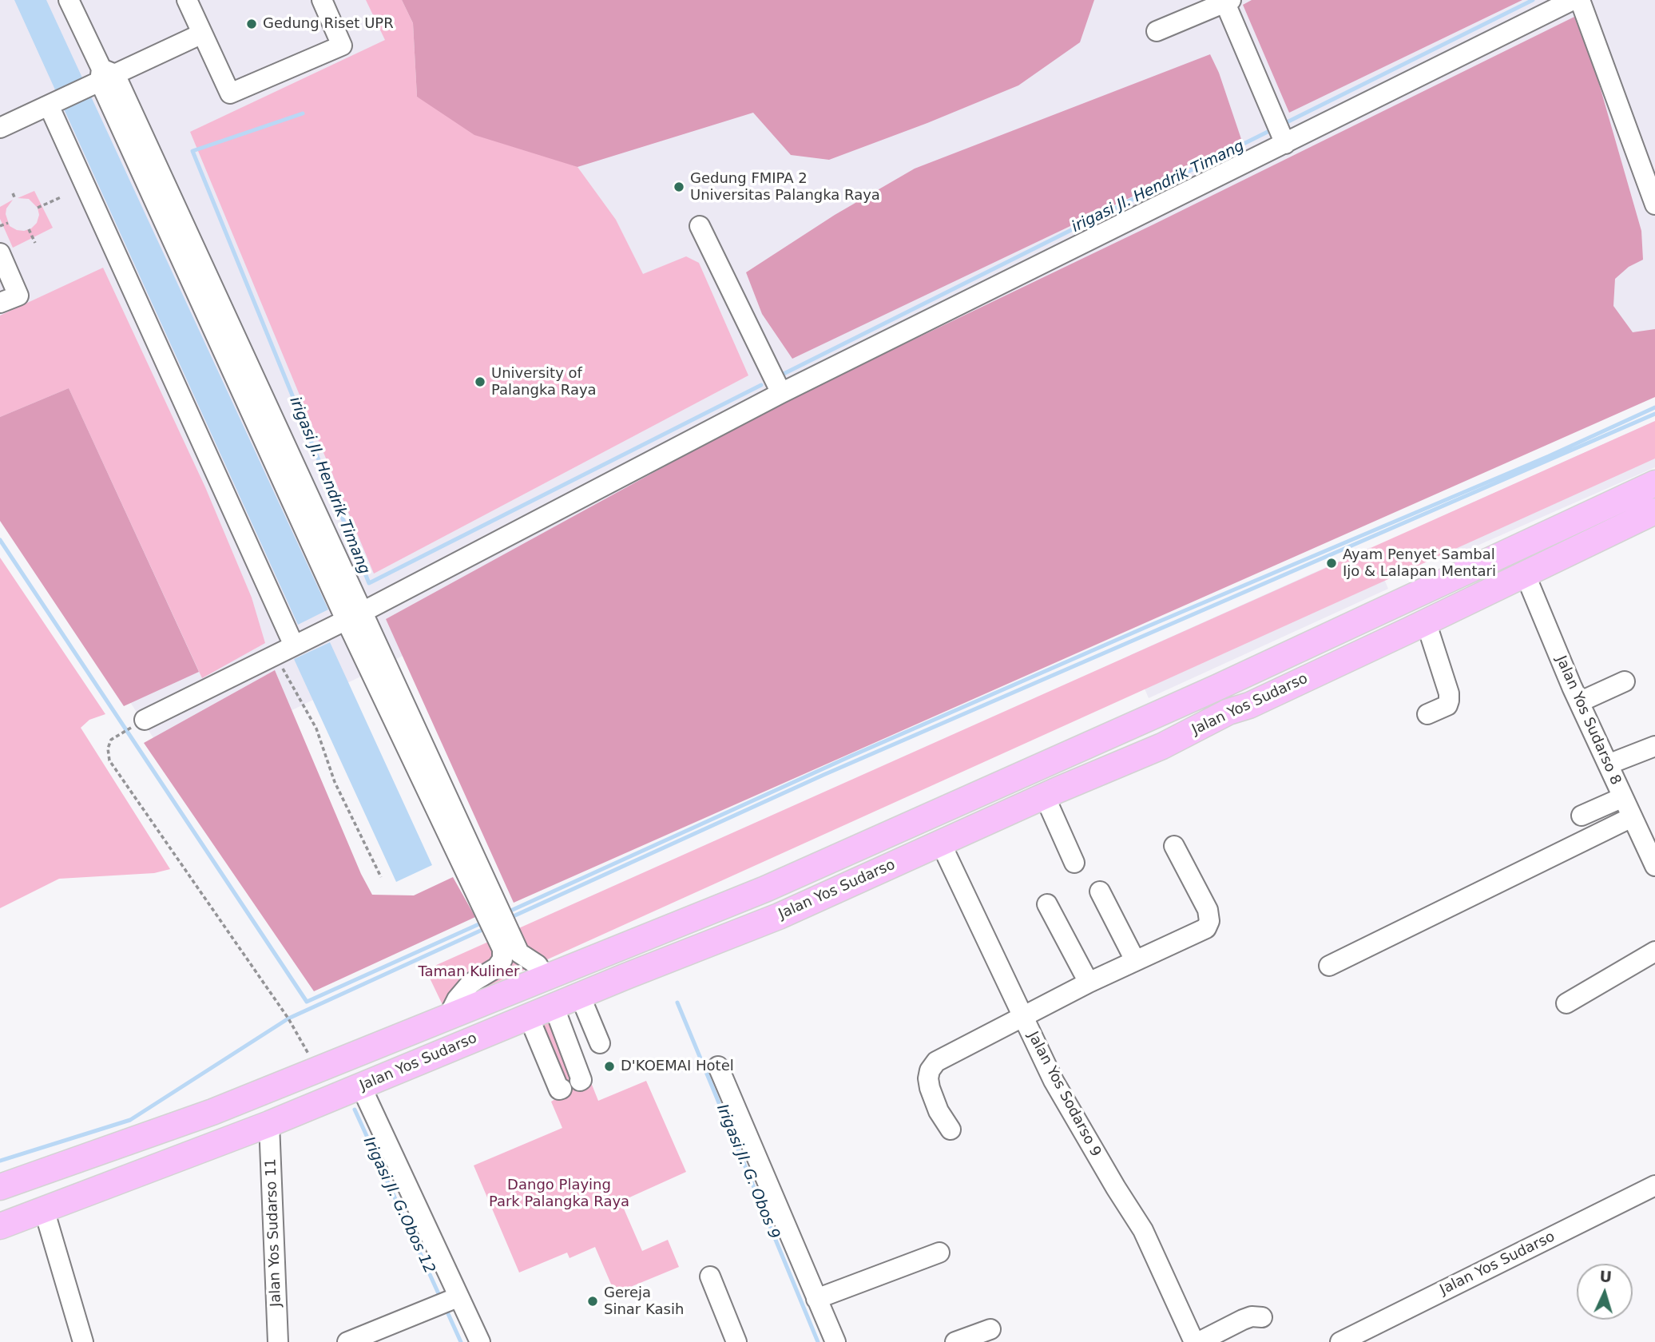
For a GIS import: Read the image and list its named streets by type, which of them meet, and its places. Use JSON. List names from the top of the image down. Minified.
{"streets":{"main road":["Jalan Yos Sudarso"],"street":["Jalan Yos Sudarso 8","Jalan Yos Sodarso 9","Jalan Yos Sudarso 11"]},"crossings":[["Jalan Yos Sudarso","Jalan Yos Sudarso 8"],["Jalan Yos Sudarso","Jalan Yos Sodarso 9"],["Jalan Yos Sudarso","Jalan Yos Sudarso 11"]],"water":["irigasi Jl. Hendrik Timang","Irigasi Jl. G. Obos 9","Irigasi Jl. G.Obos 12"],"parks":["Taman Kuliner","Dango Playing Park Palangka Raya"],"places":["Gedung Riset UPR","Gedung FMIPA 2 Universitas Palangka Raya","University of Palangka Raya","Ayam Penyet Sambal Ijo & Lalapan Mentari","D'KOEMAI Hotel","Gereja Sinar Kasih"],"north":"top"}
